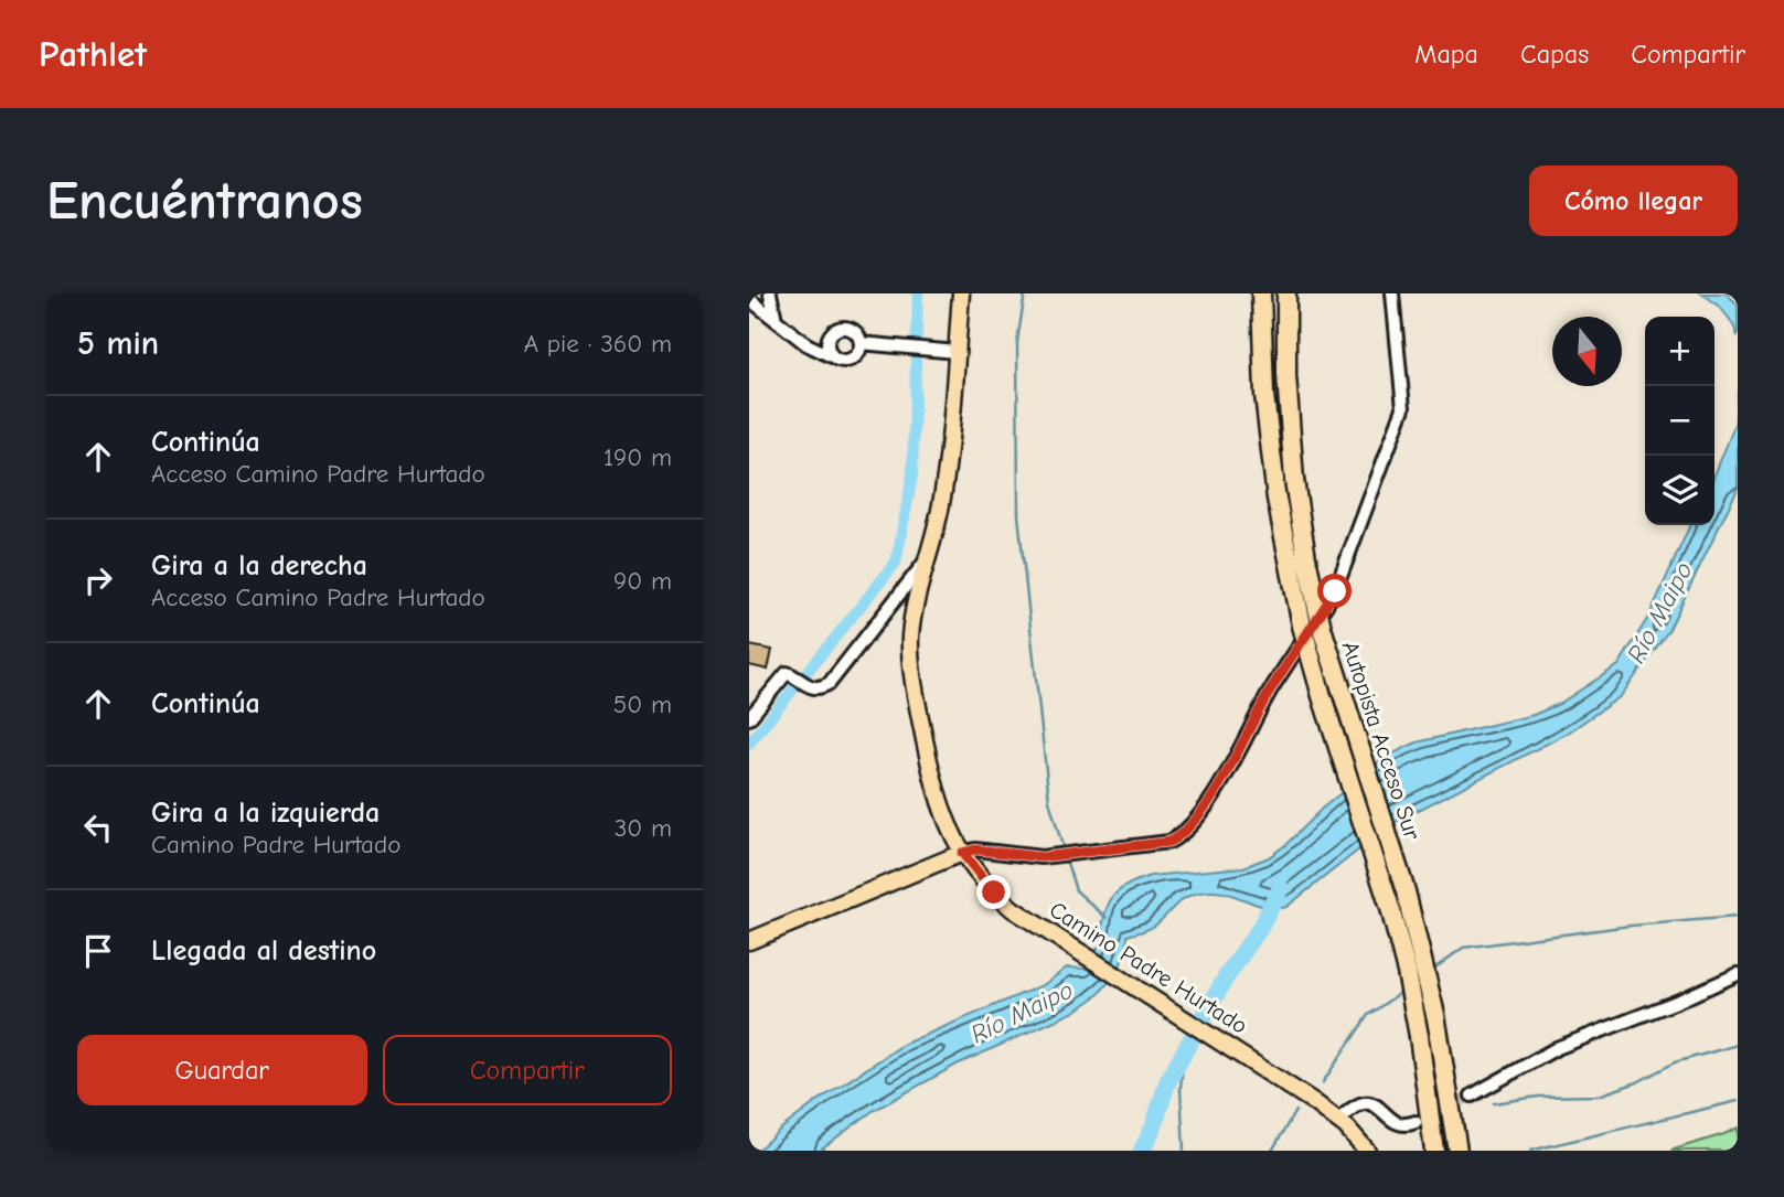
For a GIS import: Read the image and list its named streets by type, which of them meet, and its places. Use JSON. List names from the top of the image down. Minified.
{"streets":{"highway":["Autopista Acceso Sur"],"main road":["Camino Padre Hurtado"]},"water":["Río Maipo"],"north":"bottom","page":{"header":"Pathlet","nav":["Mapa","Capas","Compartir"],"buttons":["Cómo llegar",["Guardar","Compartir"]],"title":"Encuéntranos","heading":["5 min","A pie · 360 m"],"map_buttons":["+","−"],"list":[["Continúa","Acceso Camino Padre Hurtado","190 m"],["Gira a la derecha","Acceso Camino Padre Hurtado","90 m"],["Continúa","50 m"],["Gira a la izquierda","Camino Padre Hurtado","30 m"],"Llegada al destino"]}}
